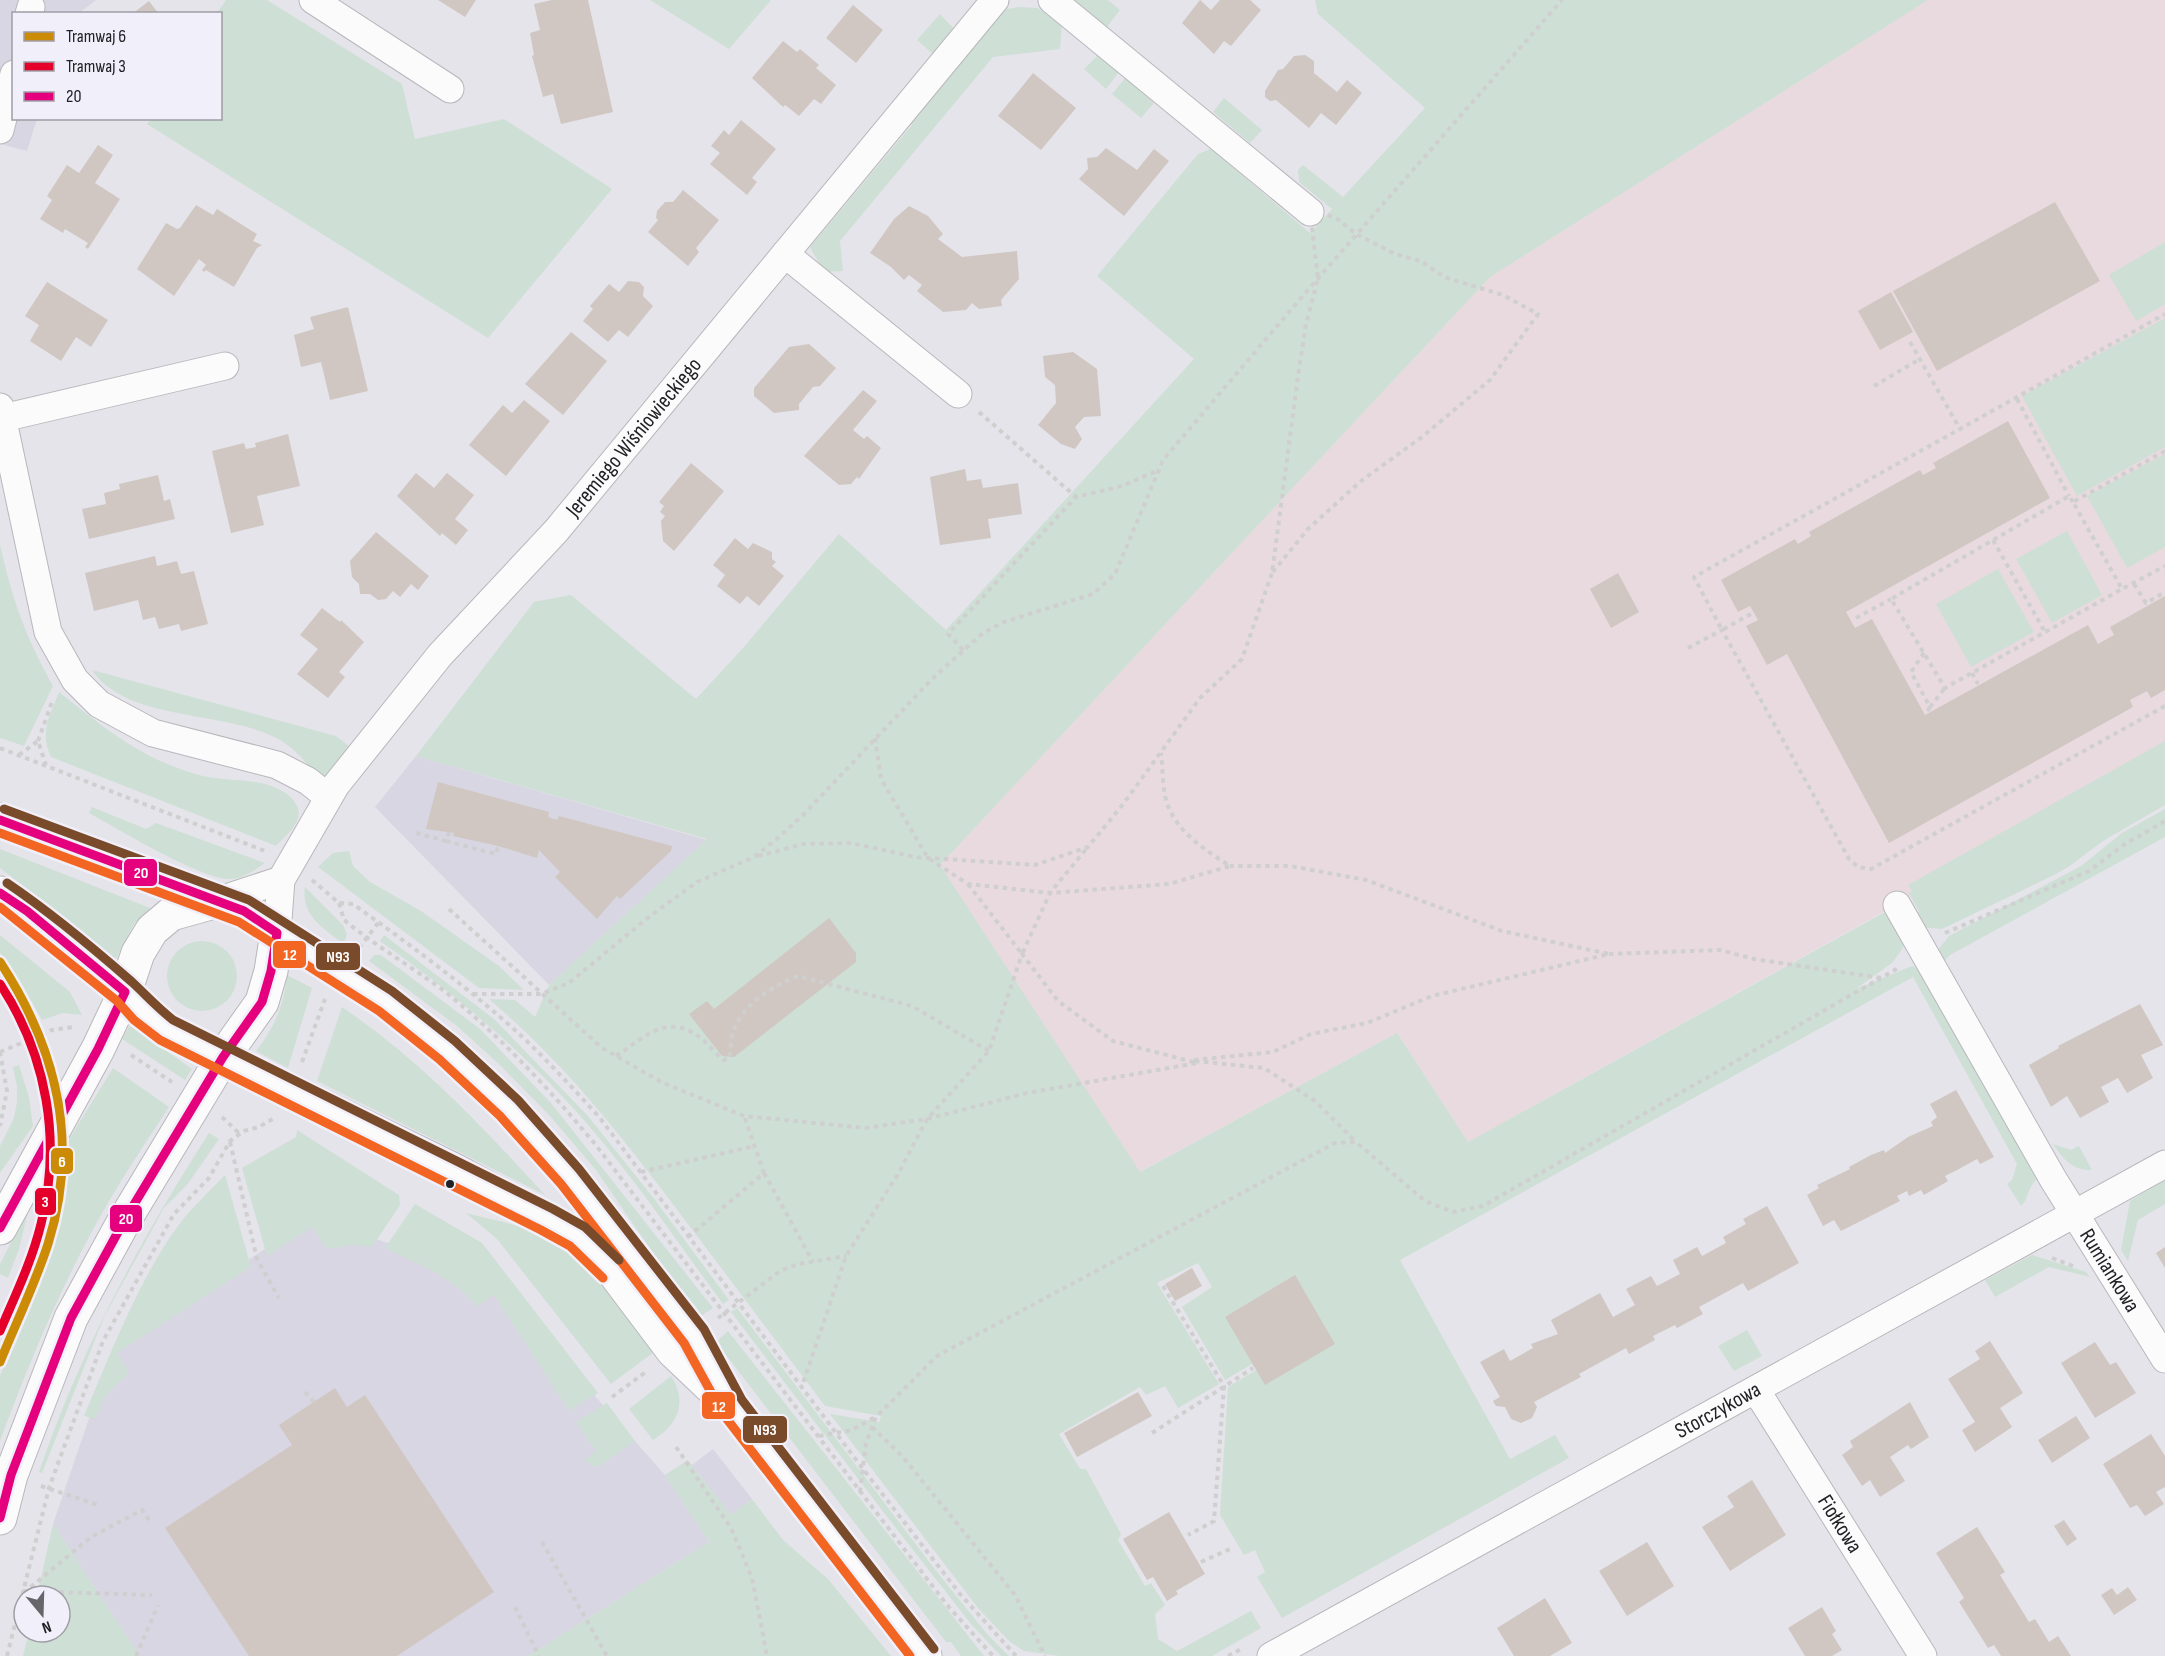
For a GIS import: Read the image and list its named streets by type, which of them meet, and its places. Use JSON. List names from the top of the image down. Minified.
{"streets":{"street":["Jeremiego Wiśniowieckiego","Rumiankowa","Storczykowa","Fiołkowa"]},"crossings":[["Rumiankowa","Storczykowa"],["Storczykowa","Fiołkowa"]],"lines":["transit line N93","transit line 20","transit line 12","tram line 6","tram line 3"],"legend":["Tramwaj 6","Tramwaj 3","20"],"north":"bottom"}
